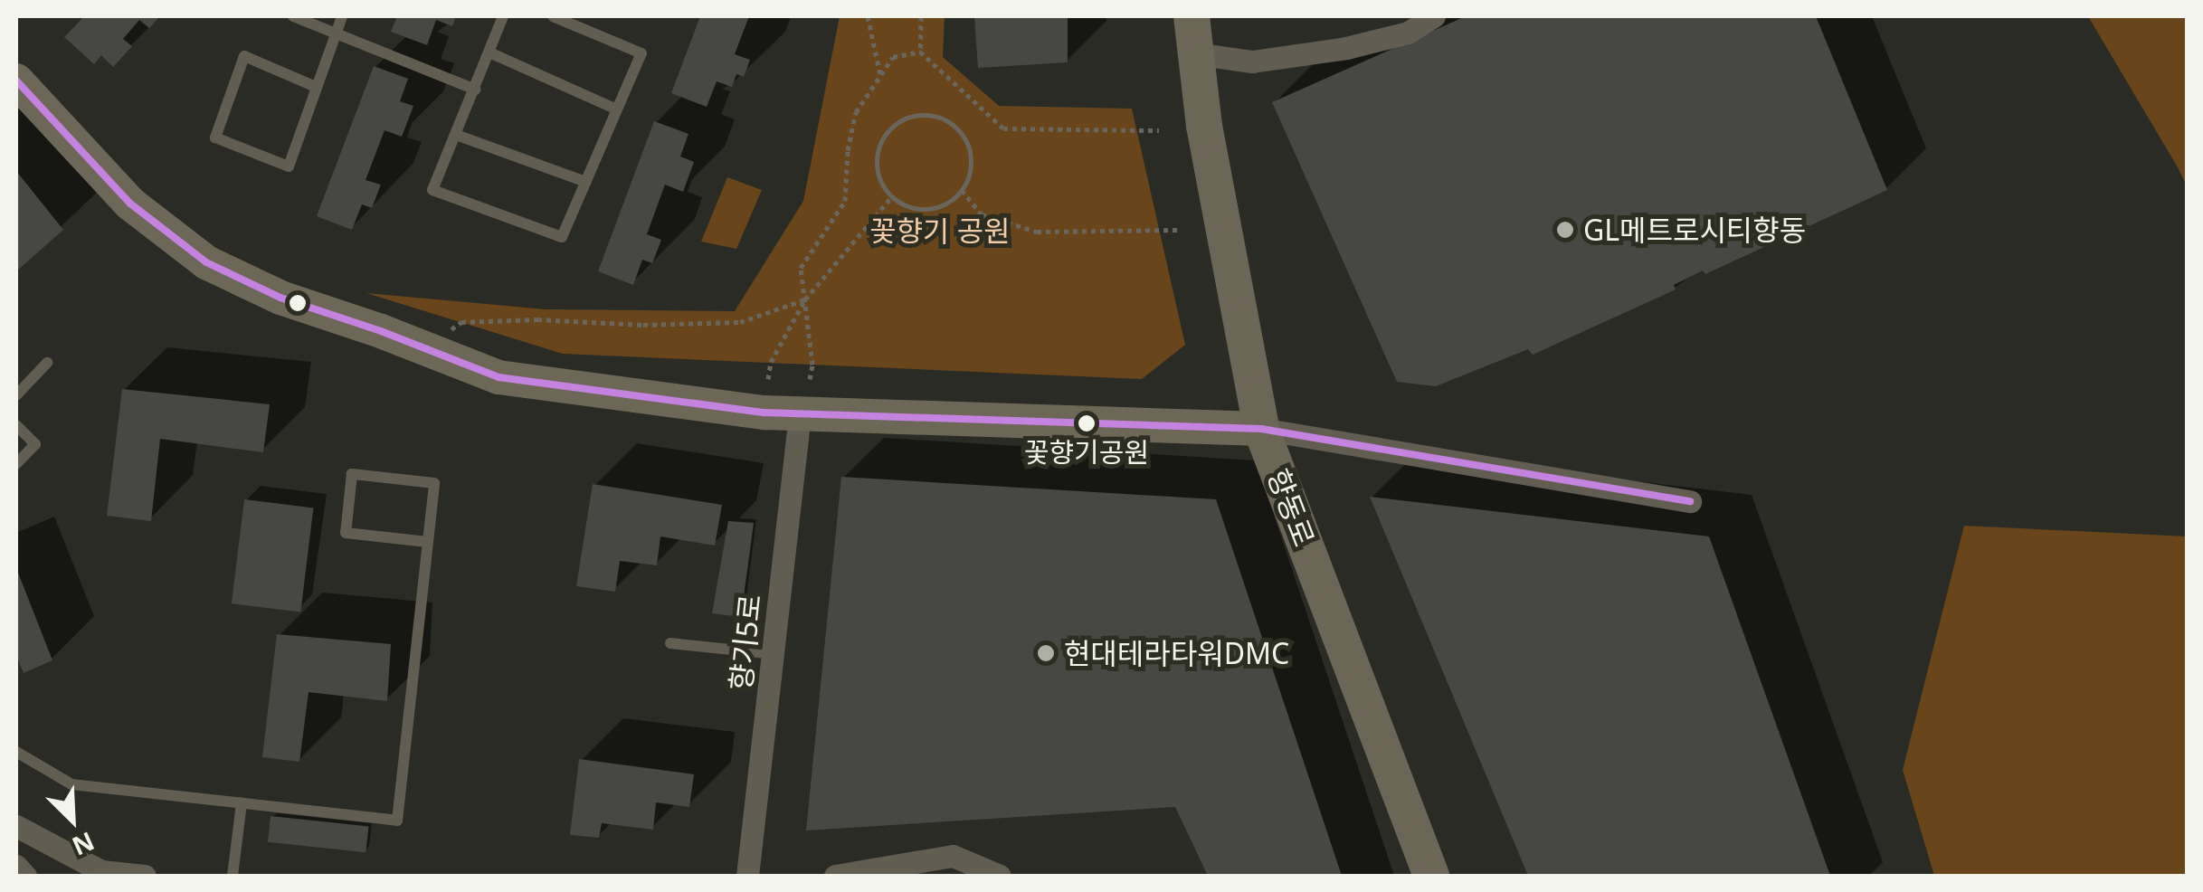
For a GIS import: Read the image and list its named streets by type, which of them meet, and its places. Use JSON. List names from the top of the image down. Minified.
{"streets":{"main road":["향동로"],"street":["향기5로"]},"parks":["꽃향기 공원"],"places":["GL메트로시티향동","꽃향기공원","현대테라타워DMC"],"north":"bottom right"}
